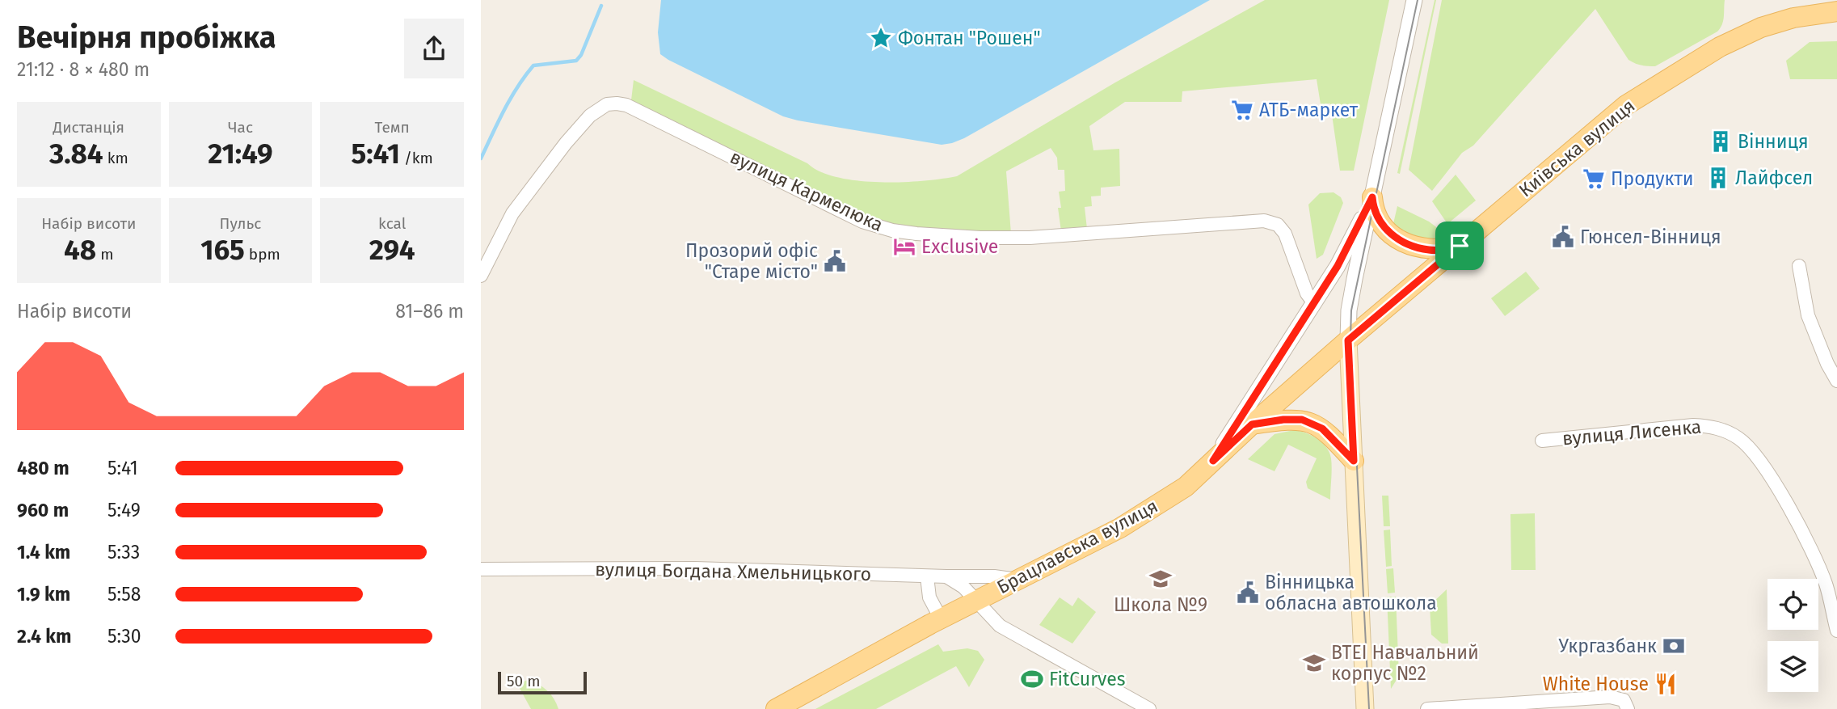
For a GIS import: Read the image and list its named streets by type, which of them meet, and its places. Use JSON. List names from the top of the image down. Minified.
{"streets":{"main road":["Київська вулиця","Брацлавська вулиця"],"street":["вулиця Кармелюка","вулиця Лисенка","вулиця Богдана Хмельницького"]},"crossings":[["Київська вулиця","Брацлавська вулиця"],["Брацлавська вулиця","вулиця Богдана Хмельницького"]],"places":{"place":["Фонтан \"Рошен\""],"supermarket":["АТБ-маркет","Продукти"],"building":["Вінниця","Лайфсел"],"public building":["Гюнсел-Вінниця","Прозорий офіс \"Старе місто\"","Вінницька обласна автошкола"],"hotel":["Exclusive"],"school or university":["Школа №9","ВТЕІ Навчальний корпус №2"],"bank":["Укргазбанк"],"sports":["FitCurves"],"restaurant":["White House"]},"scale_bar":"50 m","page":{"heading":["Вечірня пробіжка","21:12 · 8 × 480 m"],"stats":[["Дистанція","3.84 km"],["Час","21:49"],["Темп","5:41 /km"],["Набір висоти","48 m"],["Пульс","165 bpm"],["kcal","294"]],"chart":["Набір висоти","81–86 m"],"list":[{"name":"480 m","note":"5:41"},{"name":"960 m","note":"5:49"},{"name":"1.4 km","note":"5:33"},{"name":"1.9 km","note":"5:58"},{"name":"2.4 km","note":"5:30"}],"scale":"50 m"}}
